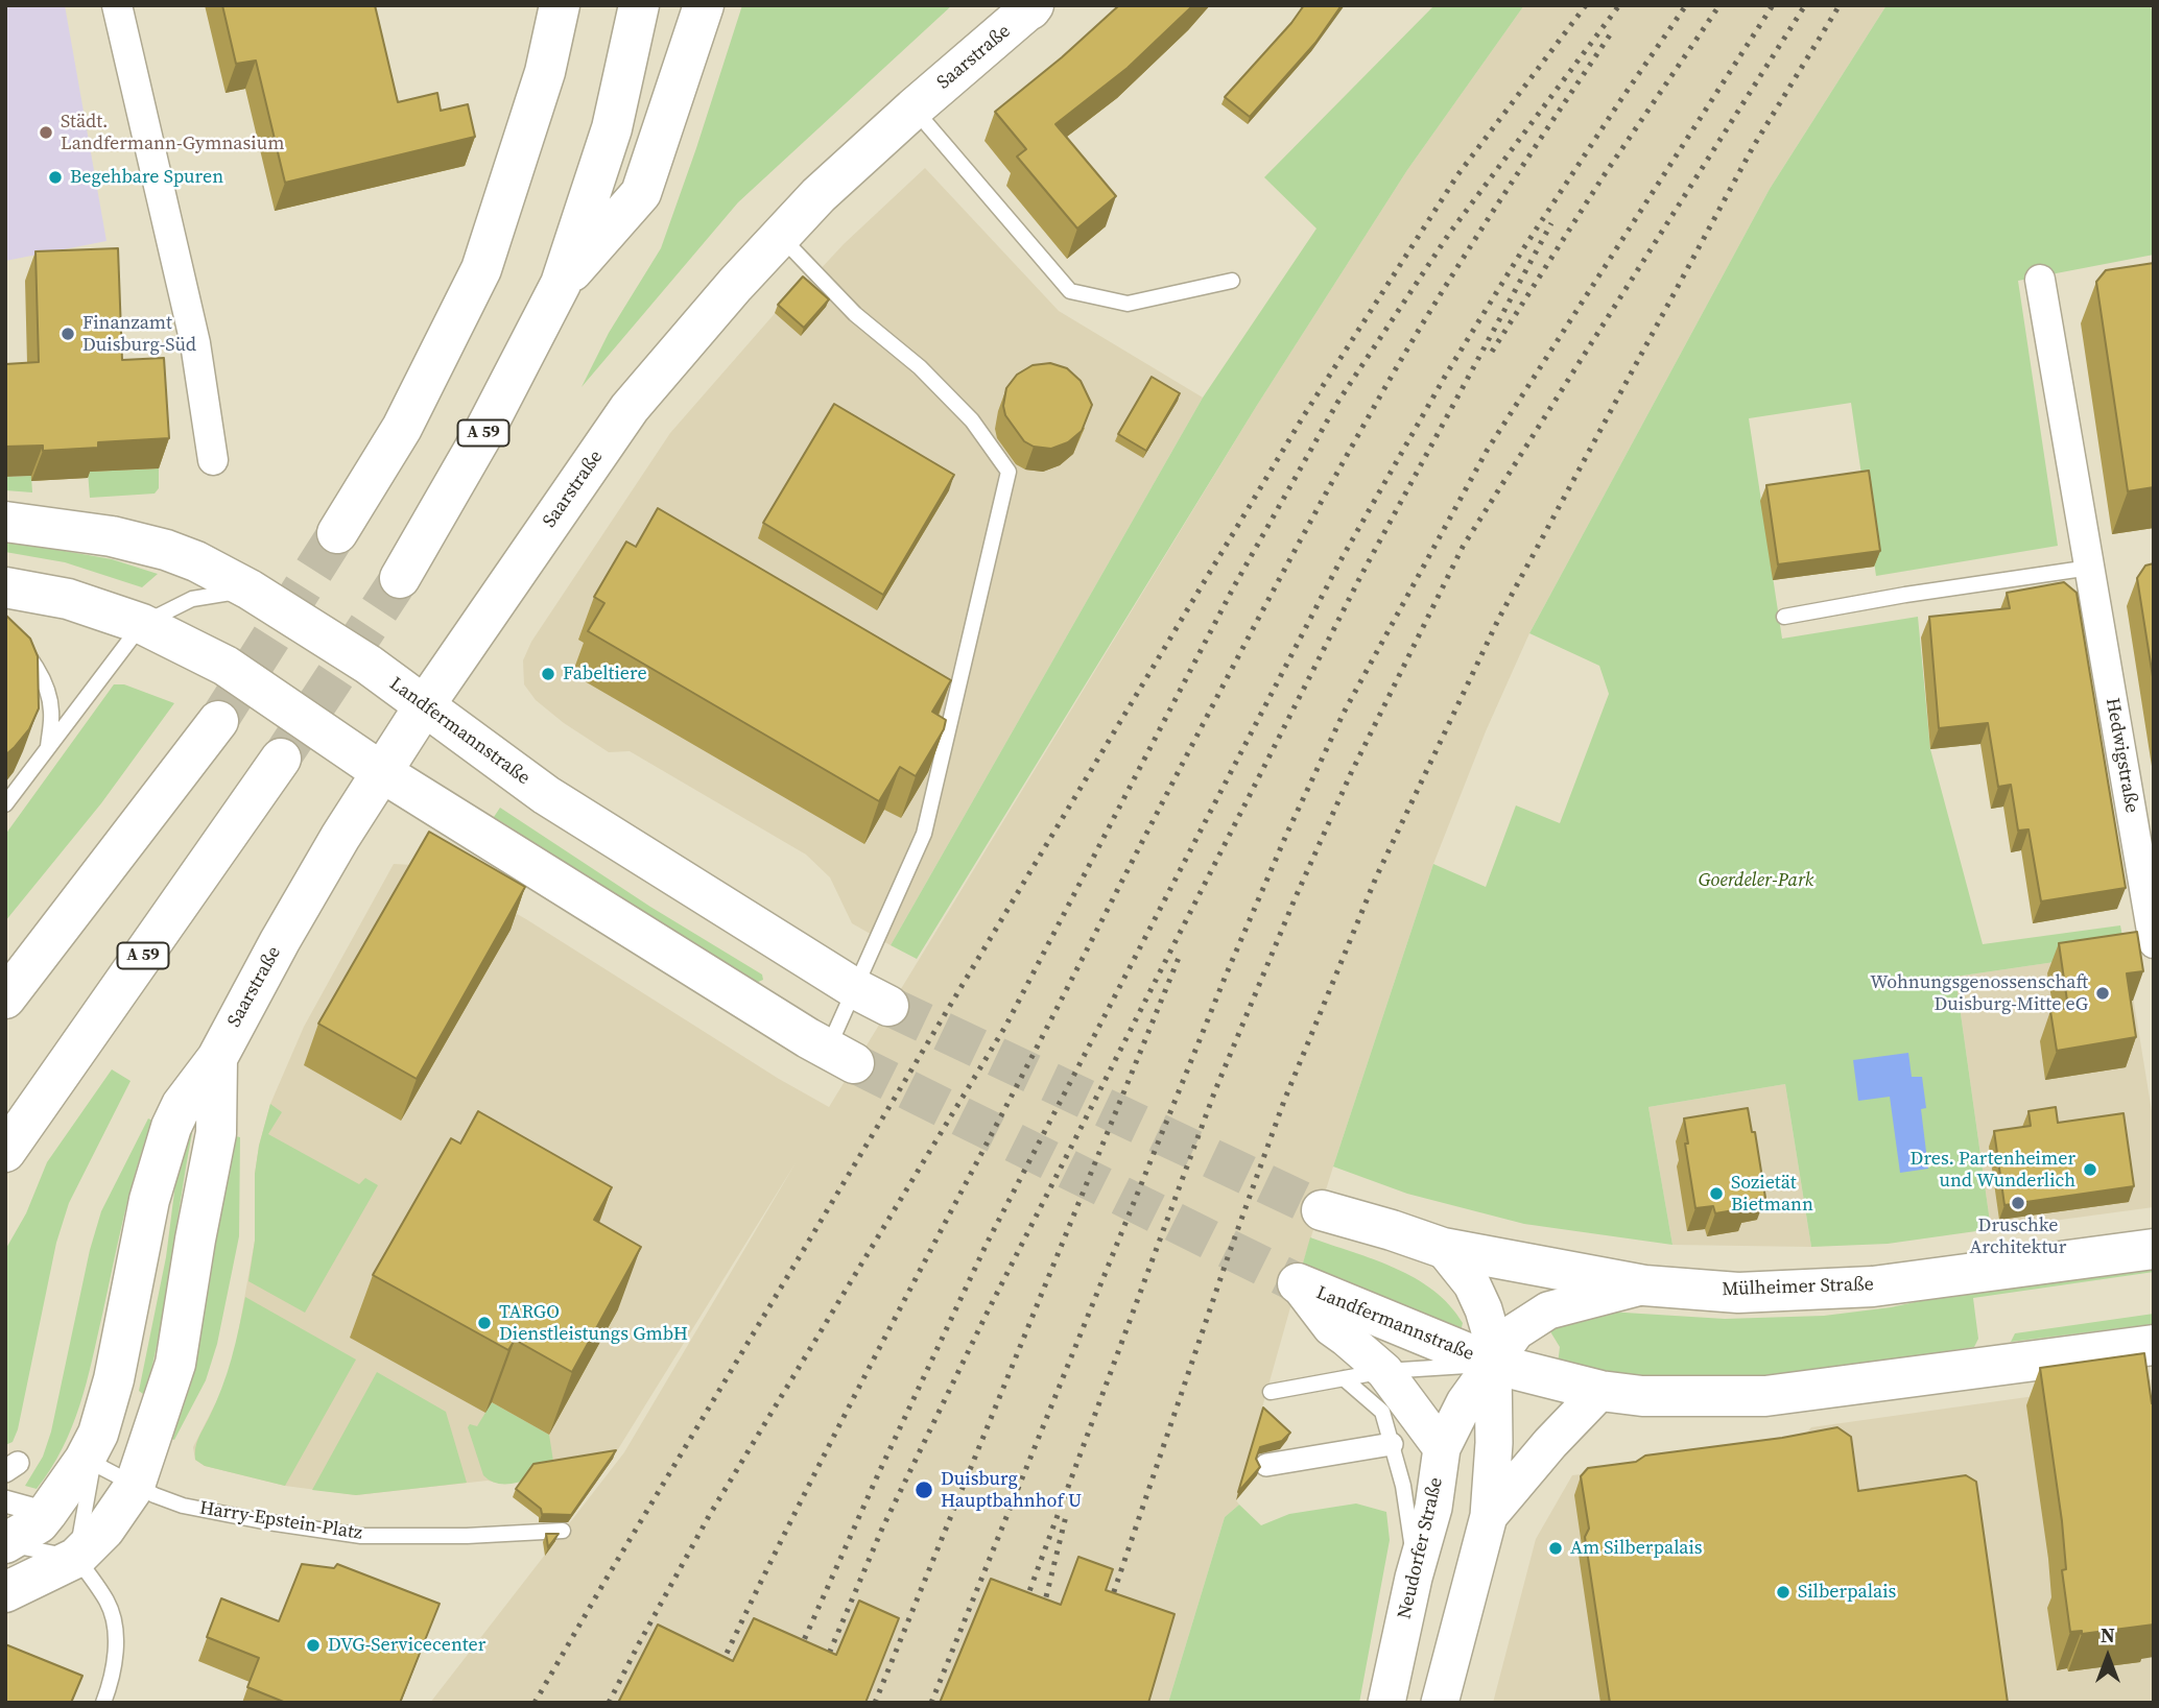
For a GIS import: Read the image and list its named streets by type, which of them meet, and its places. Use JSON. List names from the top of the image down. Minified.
{"streets":{"main road":["Saarstraße","A 59","Landfermannstraße","Mülheimer Straße"],"street":["Hedwigstraße","Neudorfer Straße"],"lane":["Harry-Epstein-Platz"]},"crossings":[["Saarstraße","Landfermannstraße"],["Saarstraße","Harry-Epstein-Platz"],["Landfermannstraße","Mülheimer Straße"],["Landfermannstraße","Neudorfer Straße"],["Mülheimer Straße","Neudorfer Straße"]],"parks":["Goerdeler-Park"],"places":["Städt. Landfermann-Gymnasium","Begehbare Spuren","Finanzamt Duisburg-Süd","Fabeltiere","Wohnungsgenossenschaft Duisburg-Mitte eG","Dres. Partenheimer und Wunderlich","Sozietät Bietmann","Druschke Architektur","TARGO Dienstleistungs GmbH","Duisburg Hauptbahnhof U","Am Silberpalais","Silberpalais","DVG-Servicecenter"],"north":"top"}
